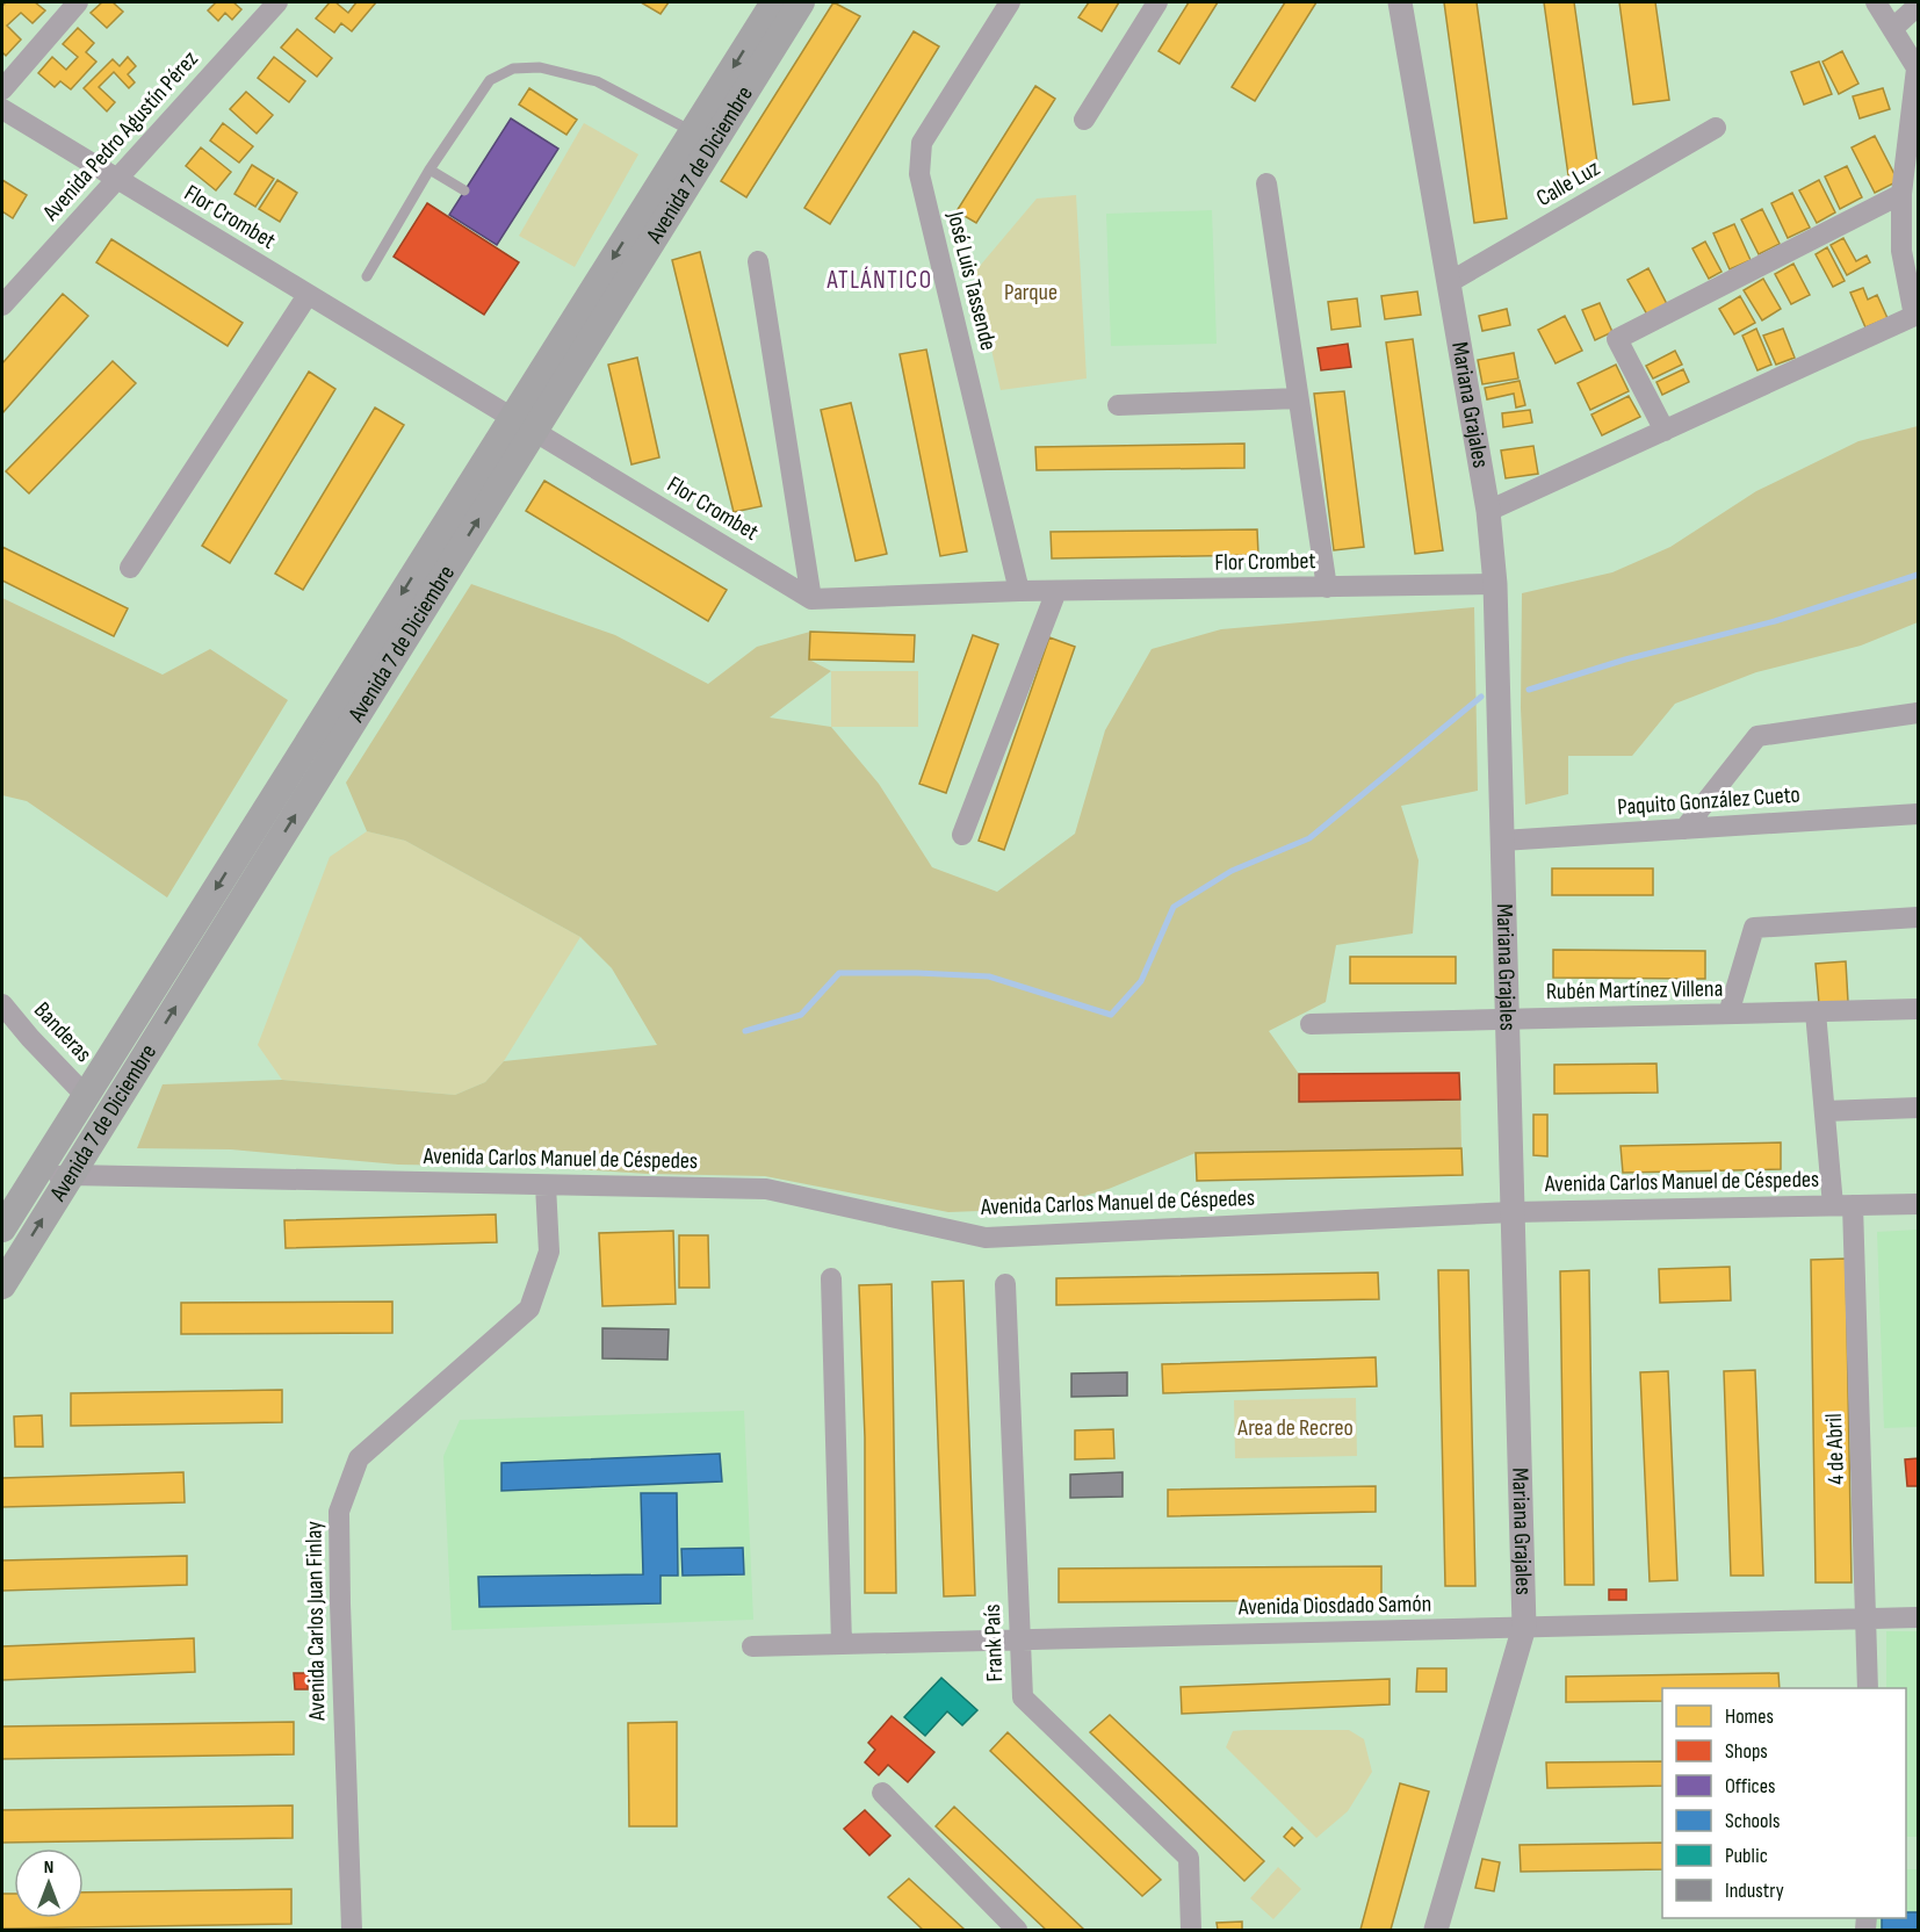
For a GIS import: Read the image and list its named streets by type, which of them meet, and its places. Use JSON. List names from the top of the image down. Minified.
{"streets":{"main road":["Avenida 7 de Diciembre"],"street":["Avenida Pedro Agustín Pérez","Calle Luz","Flor Crombet","José Luis Tassende","Mariana Grajales","Paquito González Cueto","Rubén Martínez Villena","Banderas","Avenida Carlos Manuel de Céspedes","4 de Abril","Avenida Diosdado Samón","Avenida Carlos Juan Finlay","Frank País"]},"crossings":[["Avenida Pedro Agustín Pérez","Flor Crombet"],["Avenida 7 de Diciembre","Flor Crombet"],["Avenida 7 de Diciembre","Banderas"],["Avenida 7 de Diciembre","Avenida Carlos Manuel de Céspedes"],["Calle Luz","Mariana Grajales"],["Flor Crombet","José Luis Tassende"],["Flor Crombet","Mariana Grajales"],["Mariana Grajales","Paquito González Cueto"],["Mariana Grajales","Rubén Martínez Villena"],["Mariana Grajales","Avenida Carlos Manuel de Céspedes"],["Mariana Grajales","Avenida Diosdado Samón"],["Rubén Martínez Villena","4 de Abril"],["Avenida Carlos Manuel de Céspedes","4 de Abril"],["Avenida Carlos Manuel de Céspedes","Avenida Carlos Juan Finlay"],["4 de Abril","Avenida Diosdado Samón"],["Avenida Diosdado Samón","Frank País"]],"districts":["ATLÁNTICO"],"parks":["Parque","Area de Recreo"],"legend":["Homes","Shops","Offices","Schools","Public","Industry"],"north":"top"}
